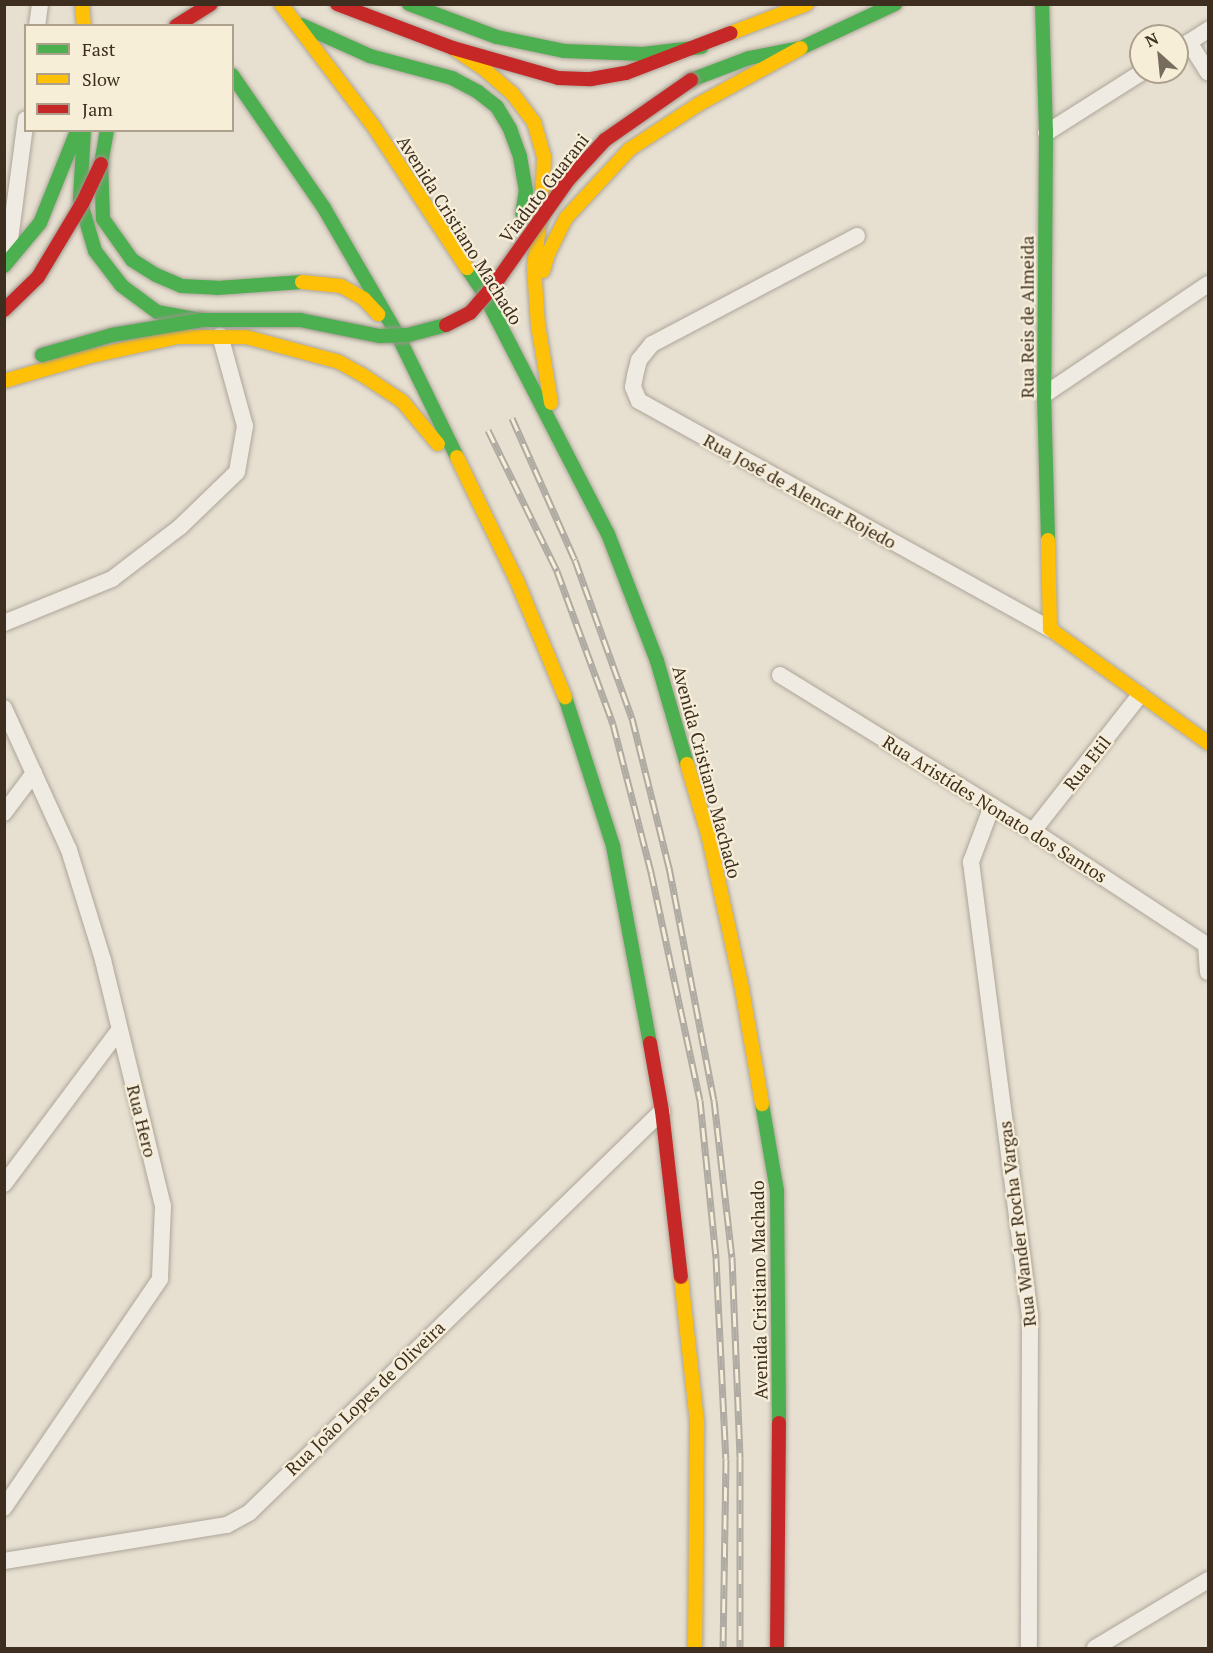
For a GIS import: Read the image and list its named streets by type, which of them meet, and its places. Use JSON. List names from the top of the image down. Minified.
{"streets":{"main road":["Viaduto Guarani","Avenida Cristiano Machado","Rua Reis de Almeida","Rua José de Alencar Rojedo"],"street":["Rua Etil","Rua Aristídes Nonato dos Santos","Rua Hero","Rua Wander Rocha Vargas","Rua João Lopes de Oliveira"]},"crossings":[["Rua Reis de Almeida","Rua José de Alencar Rojedo"],["Rua José de Alencar Rojedo","Rua Etil"],["Rua Etil","Rua Aristídes Nonato dos Santos"],["Rua Aristídes Nonato dos Santos","Rua Wander Rocha Vargas"]],"legend":["Fast","Slow","Jam"],"north":"top left"}
